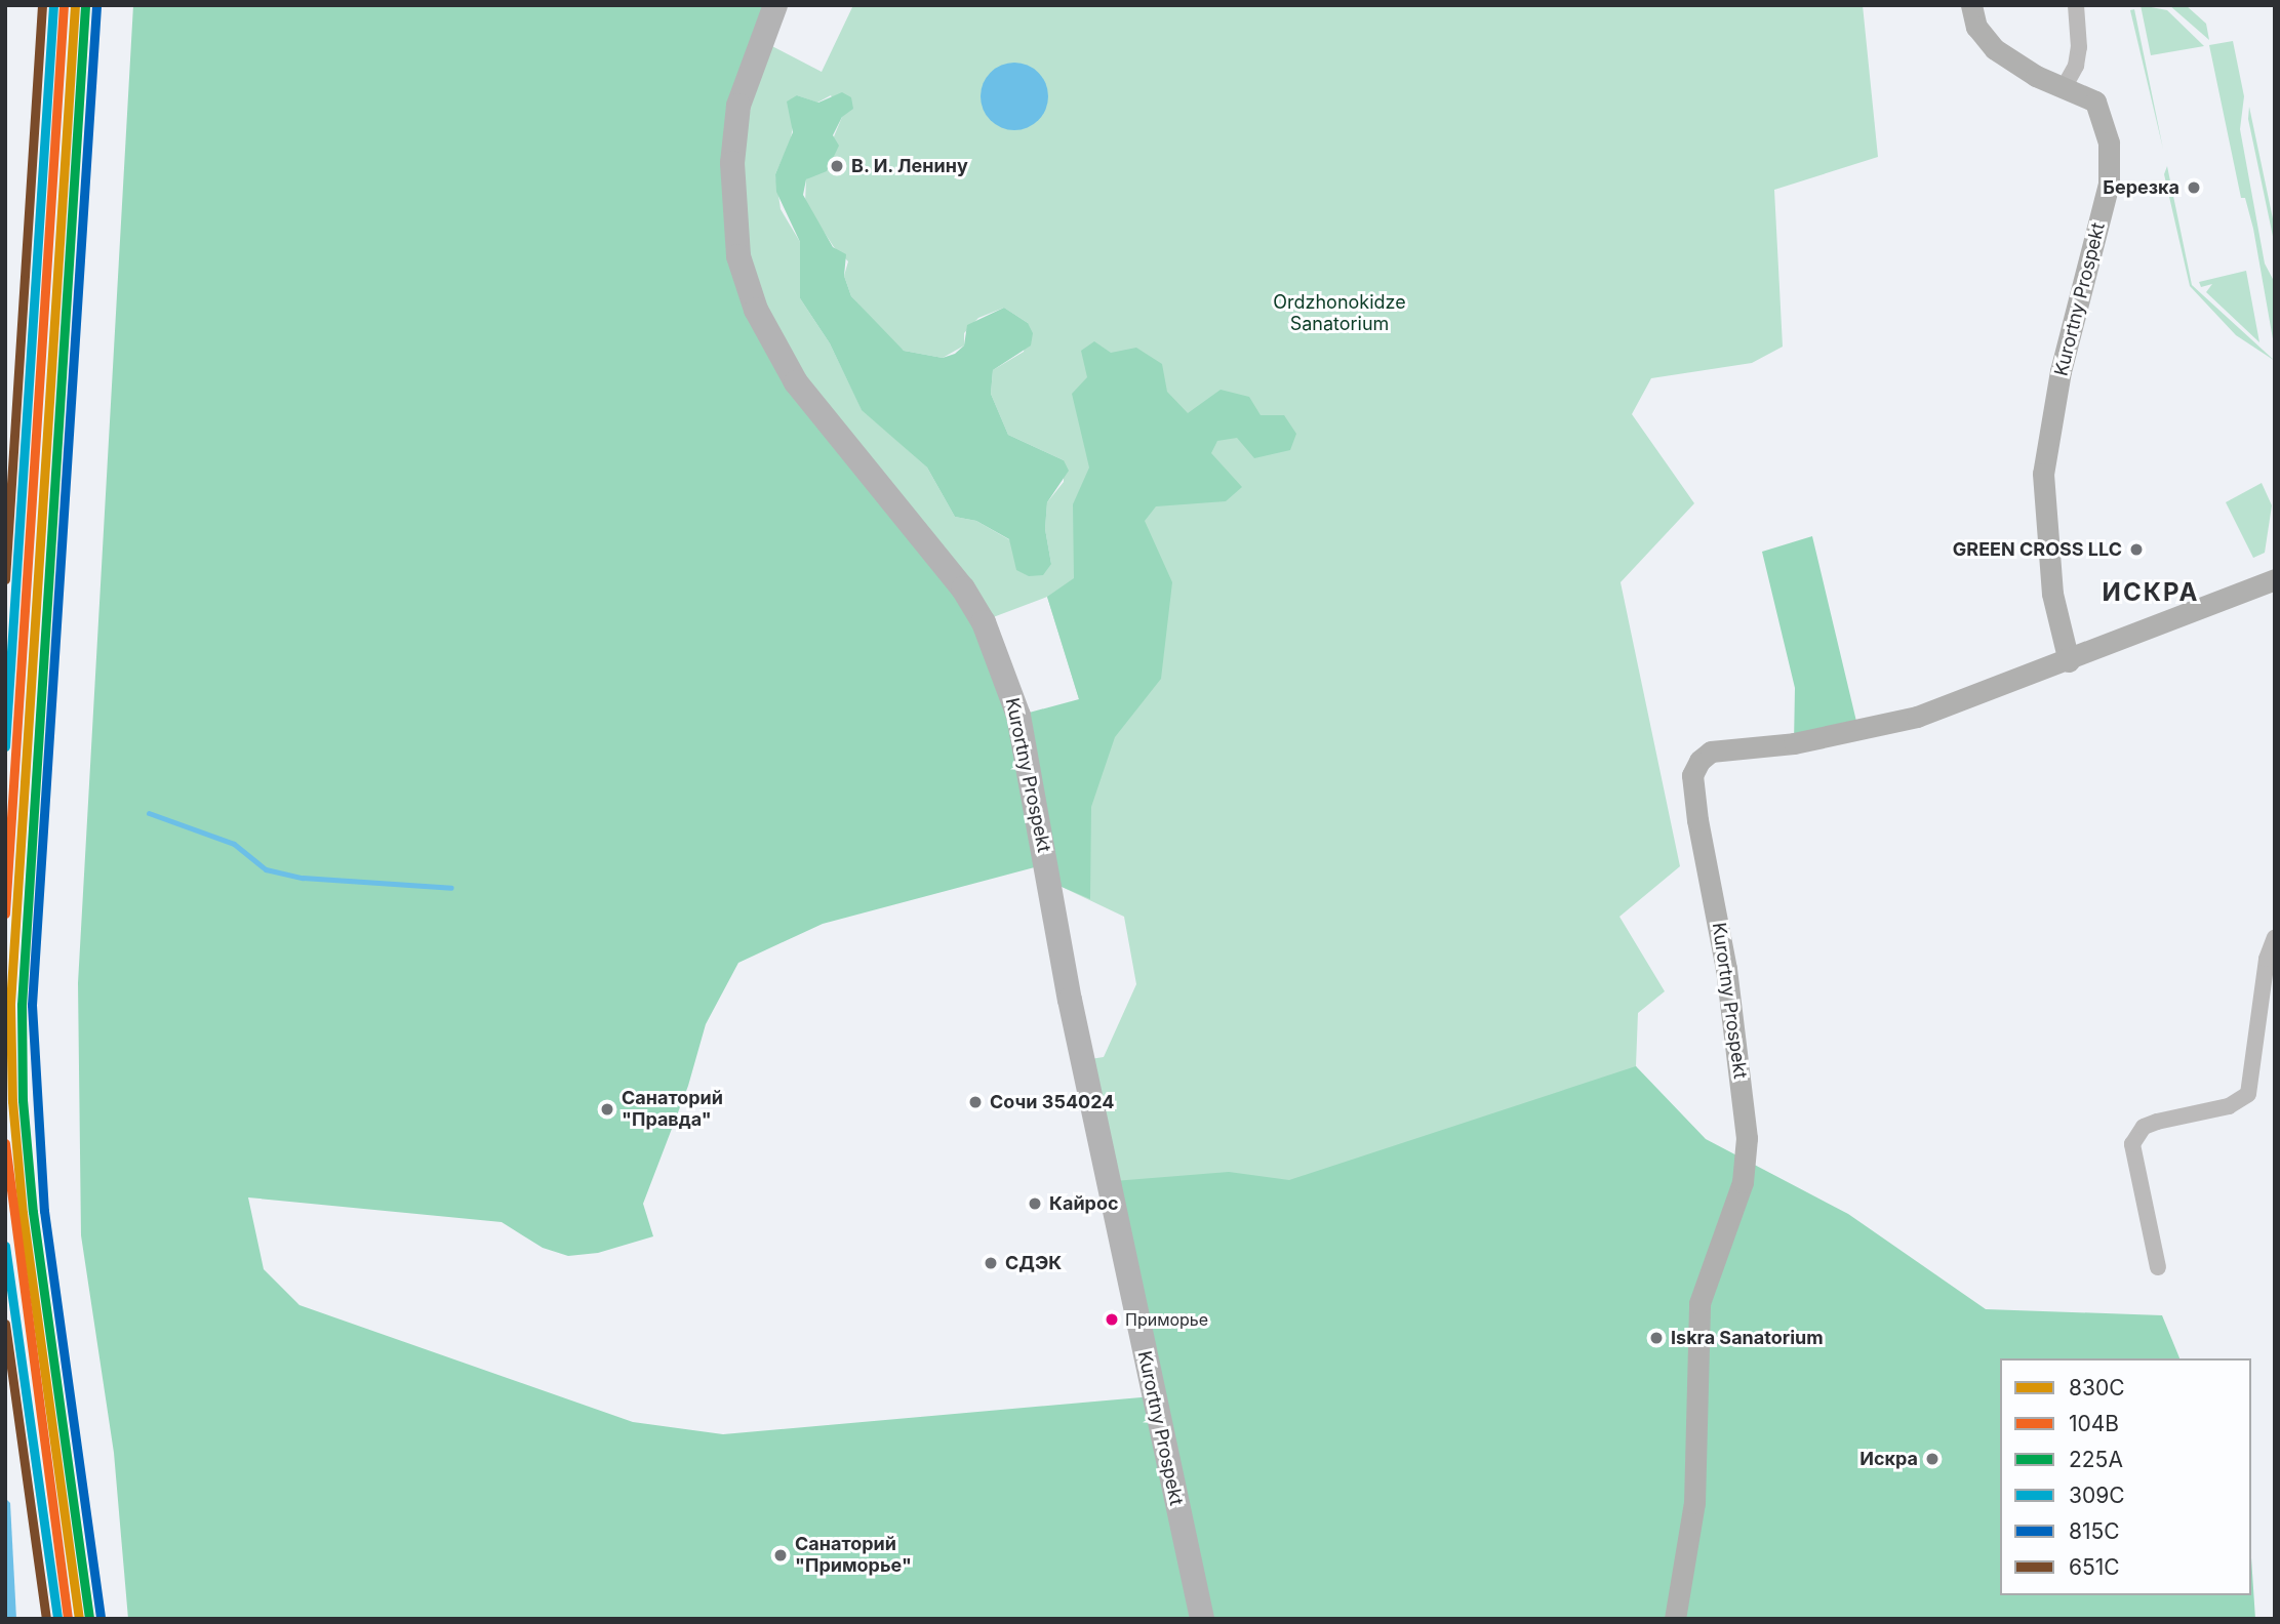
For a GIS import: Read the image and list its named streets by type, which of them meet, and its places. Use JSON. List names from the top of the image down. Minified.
{"streets":{"main road":["Kurortny Prospekt"]},"districts":["ИСКРА"],"parks":["Ordzhonokidze Sanatorium"],"places":["В. И. Ленину","Березка","GREEN CROSS LLC","Сочи 354024","Санаторий \"Правда\"","Кайрос","СДЭК","Приморье","Iskra Sanatorium","Искра","Санаторий \"Приморье\""],"lines":["transit line 830С","transit line 104В","transit line 309С","transit line 651С","transit line 225А","transit line 815С"],"legend":["830С","104В","225А","309С","815С","651С"]}
